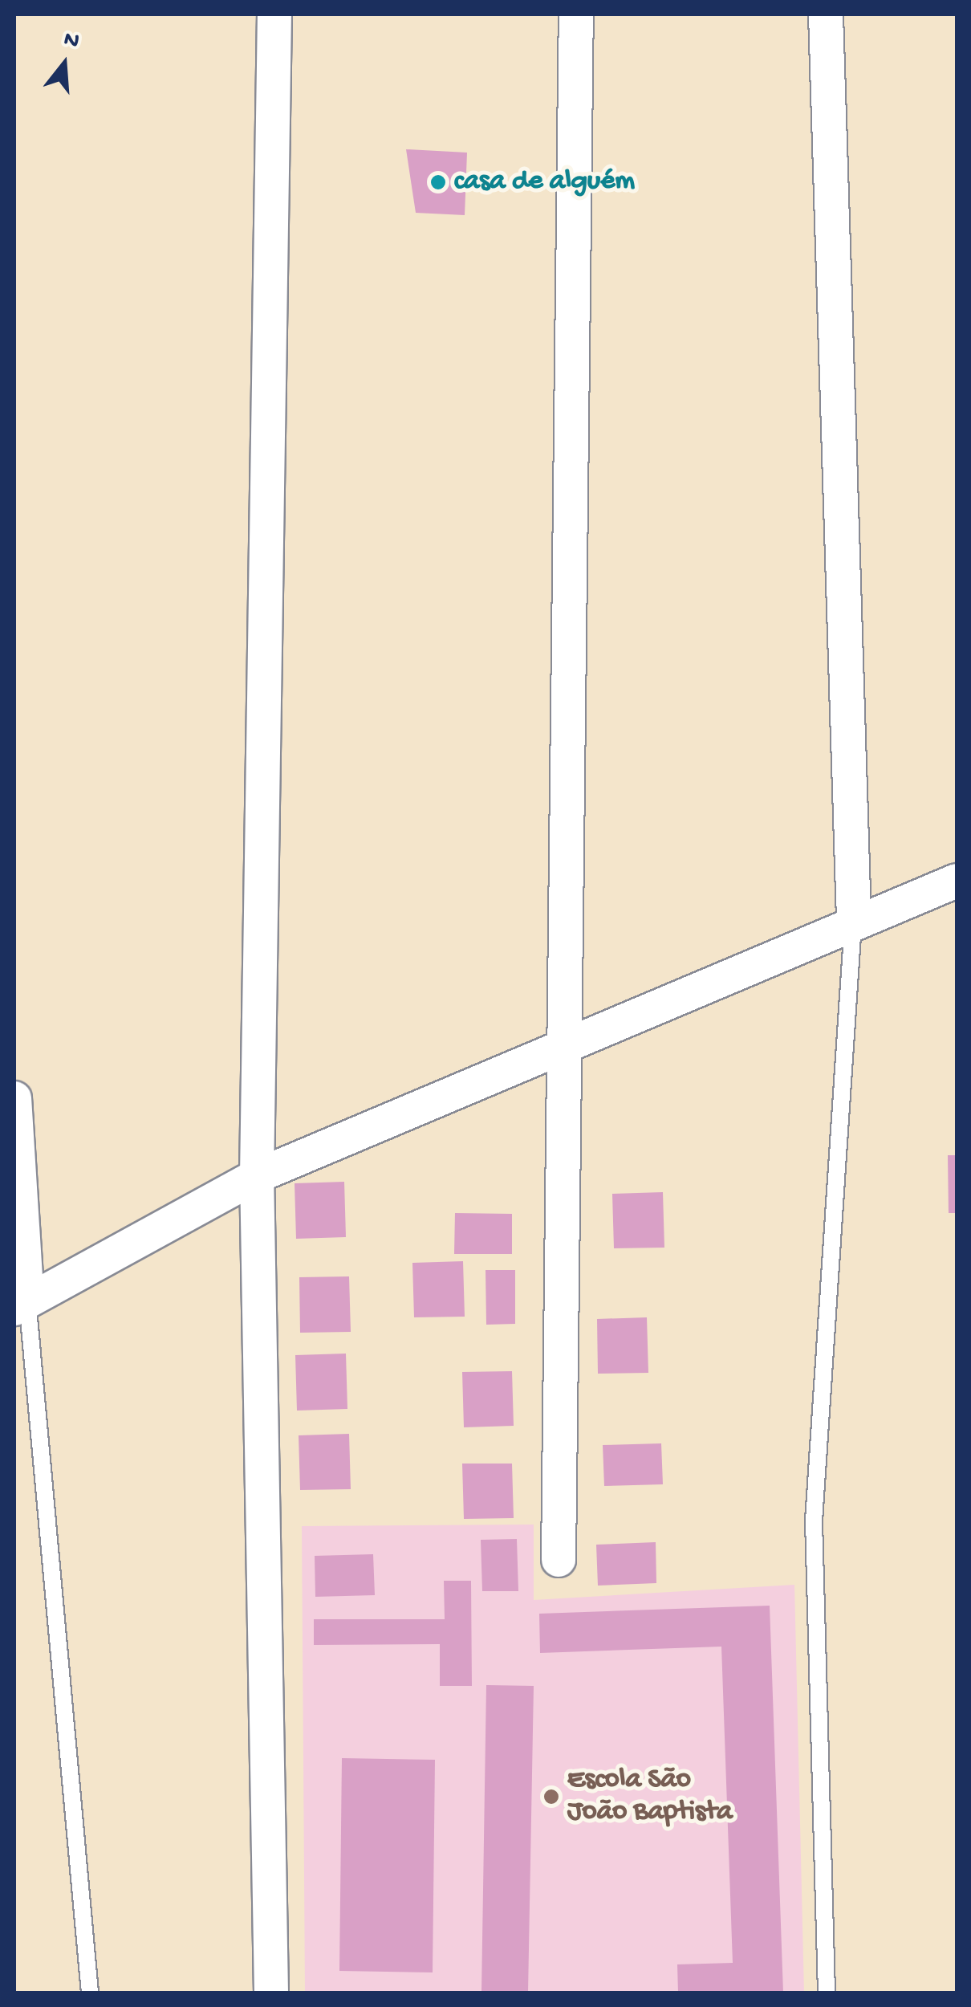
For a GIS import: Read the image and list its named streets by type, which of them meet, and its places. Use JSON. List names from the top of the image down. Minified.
{"places":["casa de alguém","Escola São João Baptista"],"north":"top"}
